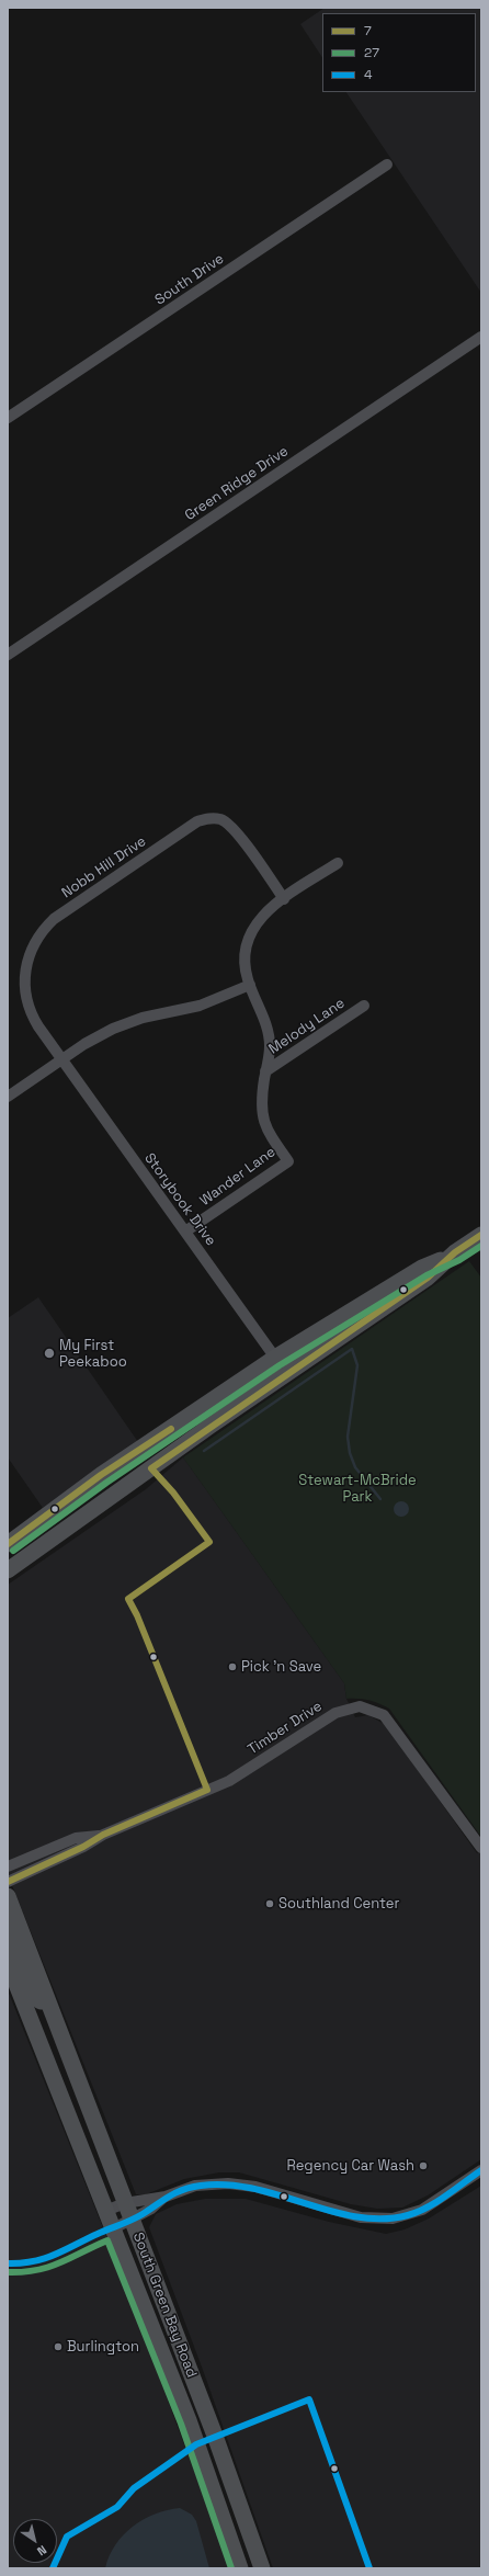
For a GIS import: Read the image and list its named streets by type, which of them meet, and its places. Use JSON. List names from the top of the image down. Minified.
{"streets":{"main road":["South Green Bay Road"],"street":["South Drive","Green Ridge Drive","Nobb Hill Drive","Melody Lane","Wander Lane","Storybook Drive","Timber Drive"]},"crossings":[["Nobb Hill Drive","Wander Lane"],["Nobb Hill Drive","Storybook Drive"],["Melody Lane","Wander Lane"],["Wander Lane","Storybook Drive"]],"parks":["Stewart-McBride Park"],"places":["My First Peekaboo","Pick 'n Save","Southland Center","Regency Car Wash","Burlington"],"lines":["transit line 7","transit line 27","transit line 4"],"legend":["7","27","4"],"north":"bottom right"}
